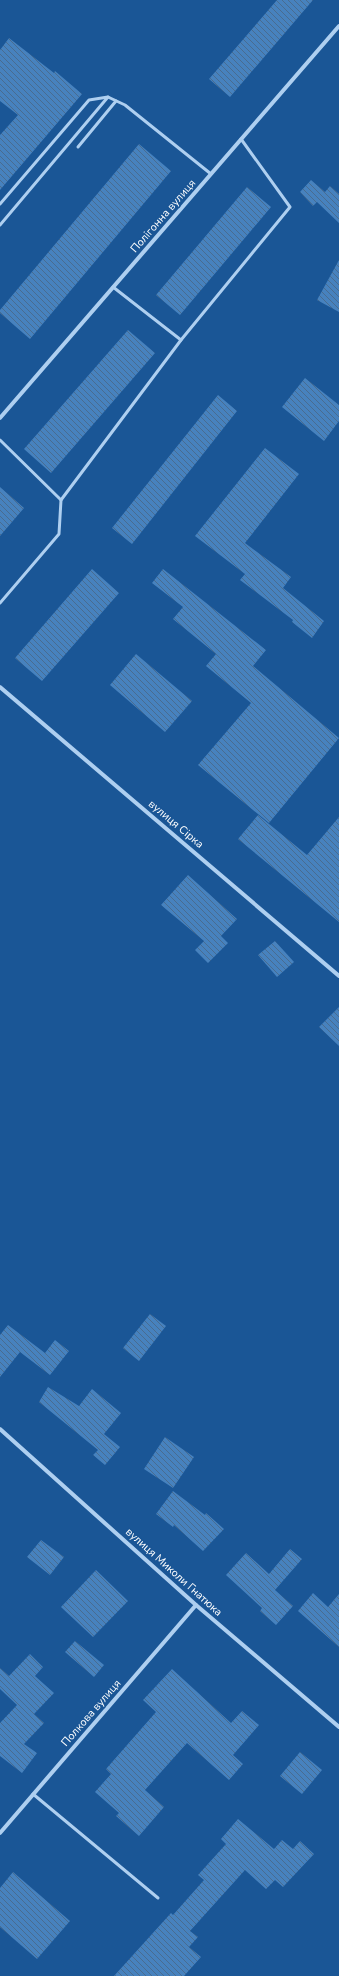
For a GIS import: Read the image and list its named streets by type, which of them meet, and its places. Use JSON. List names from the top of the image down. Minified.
{"streets":{"street":["Полігонна вулиця","вулиця Сірка","вулиця Миколи Гнатюка","Полкова вулиця"]},"crossings":[["вулиця Миколи Гнатюка","Полкова вулиця"]]}
